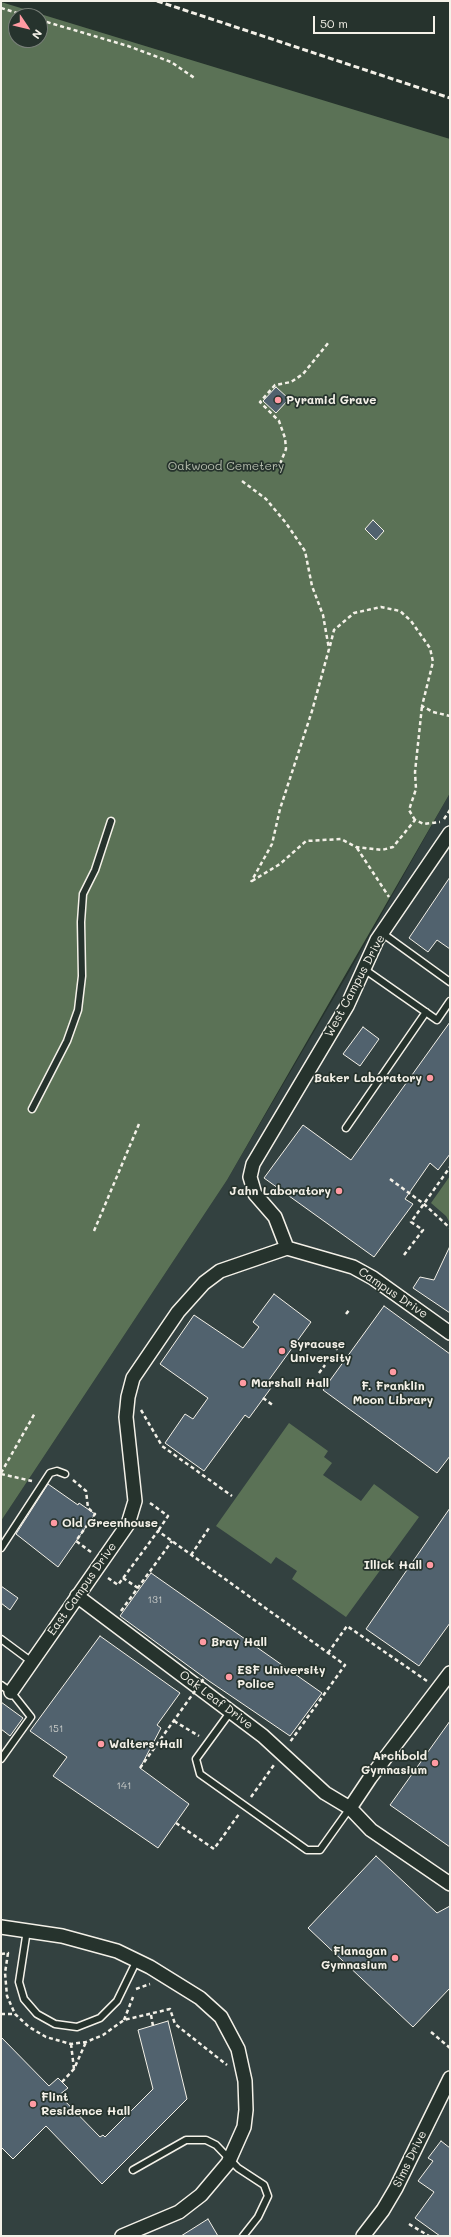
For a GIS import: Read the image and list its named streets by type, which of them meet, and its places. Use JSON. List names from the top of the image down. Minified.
{"streets":{"street":["West Campus Drive","Campus Drive","East Campus Drive","Oak Leaf Drive","Sims Drive"]},"crossings":[["West Campus Drive","Campus Drive"],["West Campus Drive","East Campus Drive"],["Campus Drive","East Campus Drive"],["East Campus Drive","Oak Leaf Drive"]],"parks":["Oakwood Cemetery"],"places":["Pyramid Grave","Baker Laboratory","Jahn Laboratory","Syracuse University","F. Franklin Moon Library","Marshall Hall","Old Greenhouse","Illick Hall","Bray Hall","ESF University Police","Walters Hall","Archbold Gymnasium","Flanagan Gymnasium","Flint Residence Hall"],"house_numbers":["131","151","141"],"scale_bar":"50 m","north":"bottom right"}
